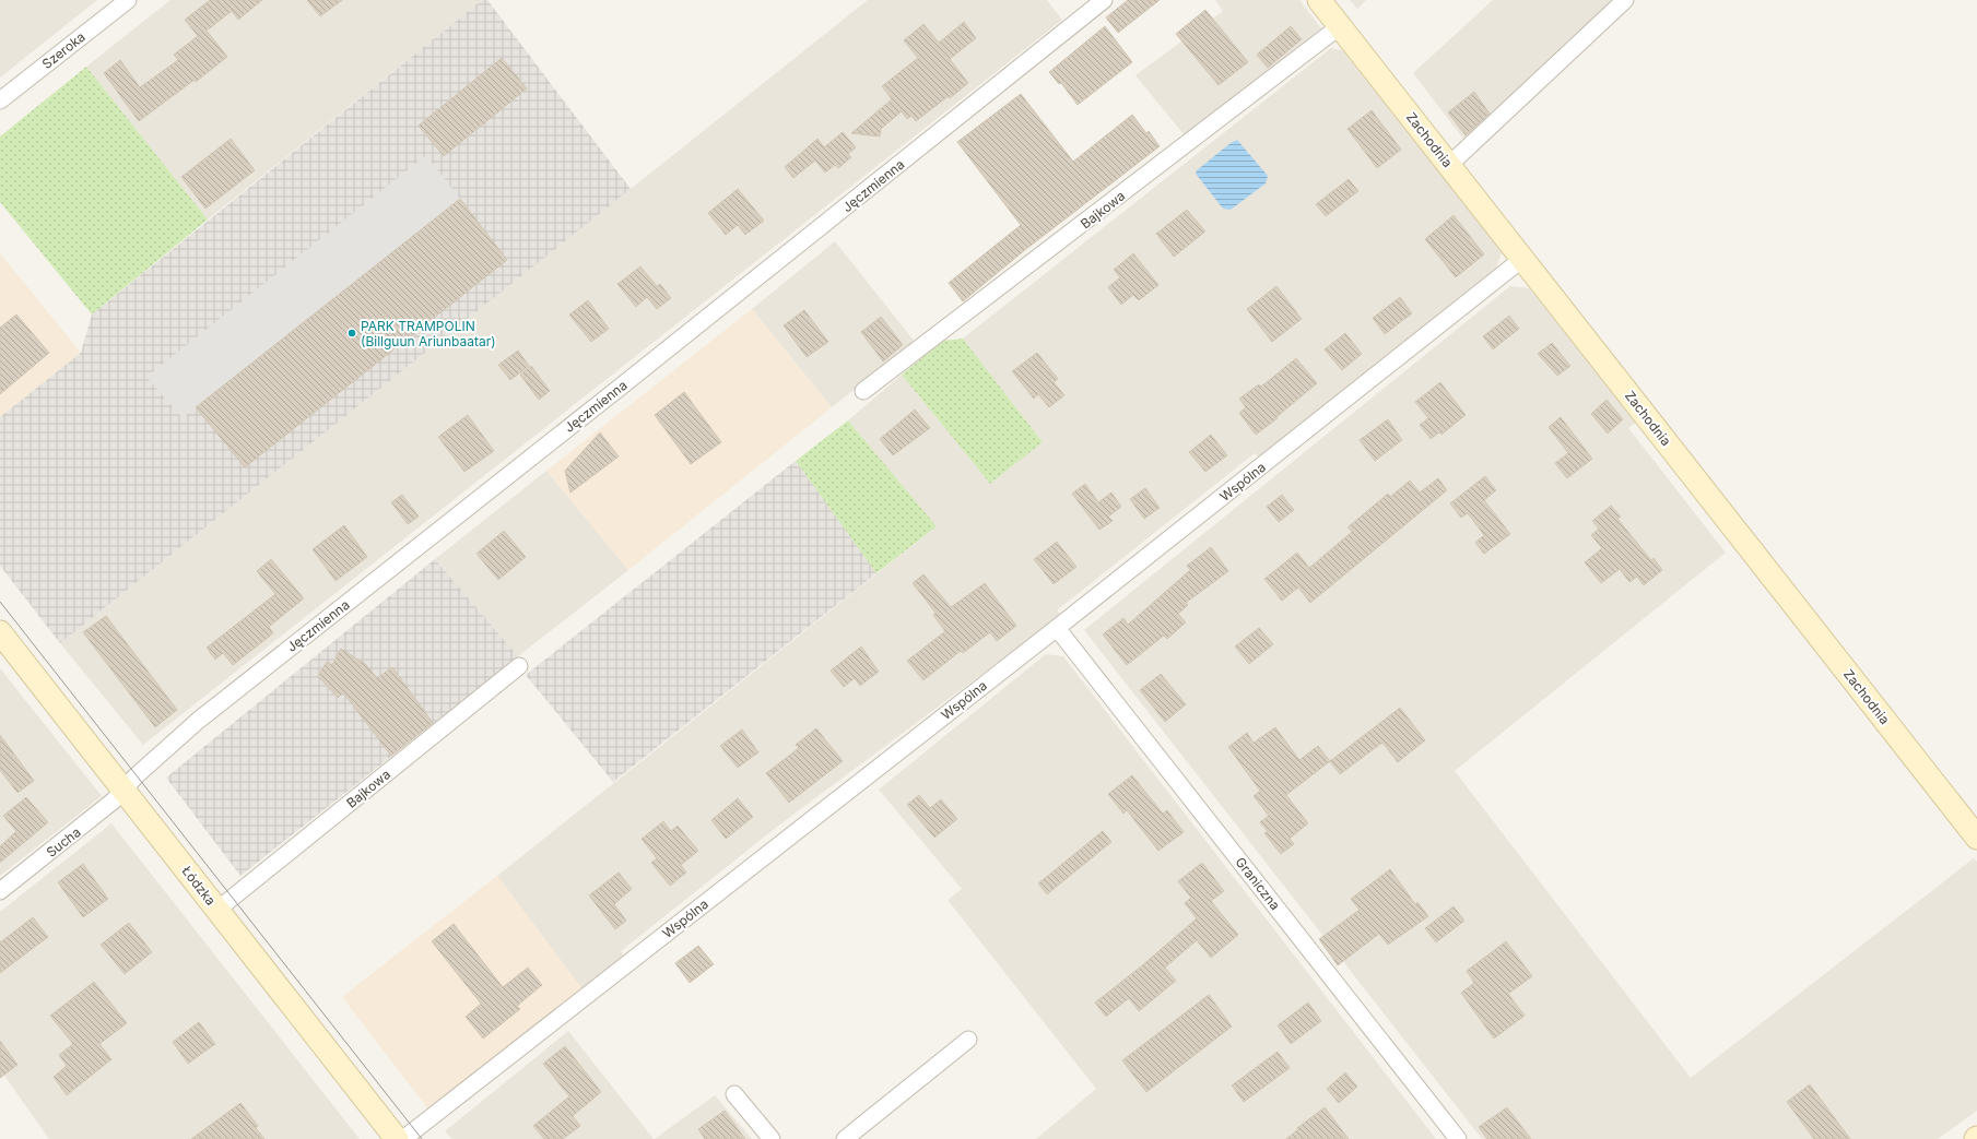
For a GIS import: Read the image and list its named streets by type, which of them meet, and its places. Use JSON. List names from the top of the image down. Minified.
{"streets":{"street":["Szeroka","Zachodnia","Jęczmienna","Bajkowa","Wspólna","Sucha","Graniczna","Łódzka"]},"crossings":[["Zachodnia","Bajkowa"],["Zachodnia","Wspólna"],["Jęczmienna","Sucha"],["Jęczmienna","Łódzka"],["Bajkowa","Łódzka"],["Wspólna","Graniczna"],["Sucha","Łódzka"]],"places":["PARK TRAMPOLIN (Billguun Ariunbaatar)"]}
